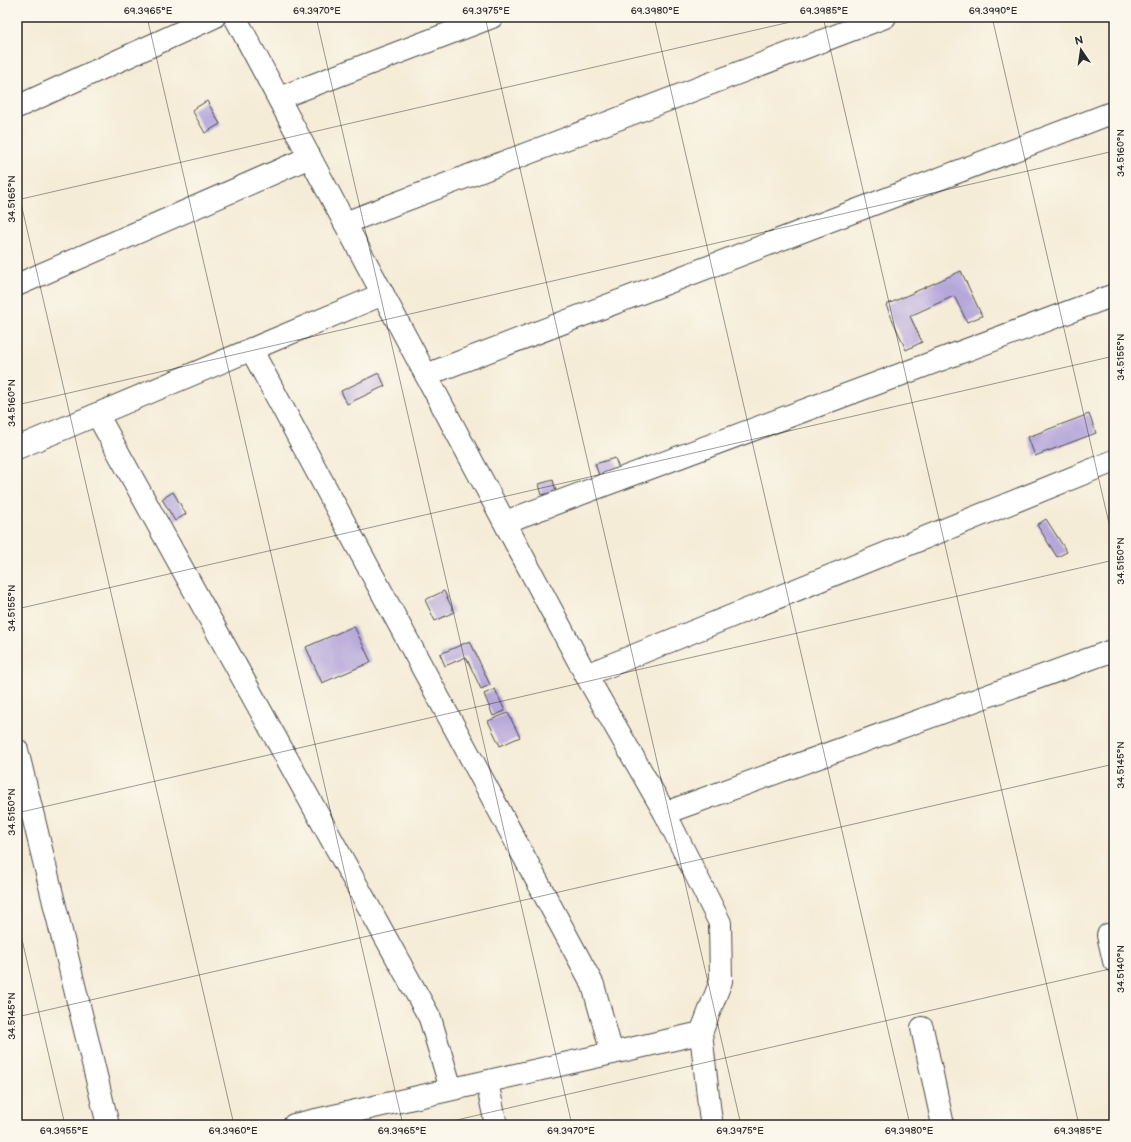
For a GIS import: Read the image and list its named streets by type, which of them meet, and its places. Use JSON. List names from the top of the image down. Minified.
{"north":"top","coordinates":["69.3965°E","69.3970°E","69.3975°E","69.3980°E","69.3985°E","69.3990°E","34.5160°N","34.5165°N","34.5155°N","34.5150°N","34.5145°N","34.5140°N","69.3955°E","69.3960°E"]}
